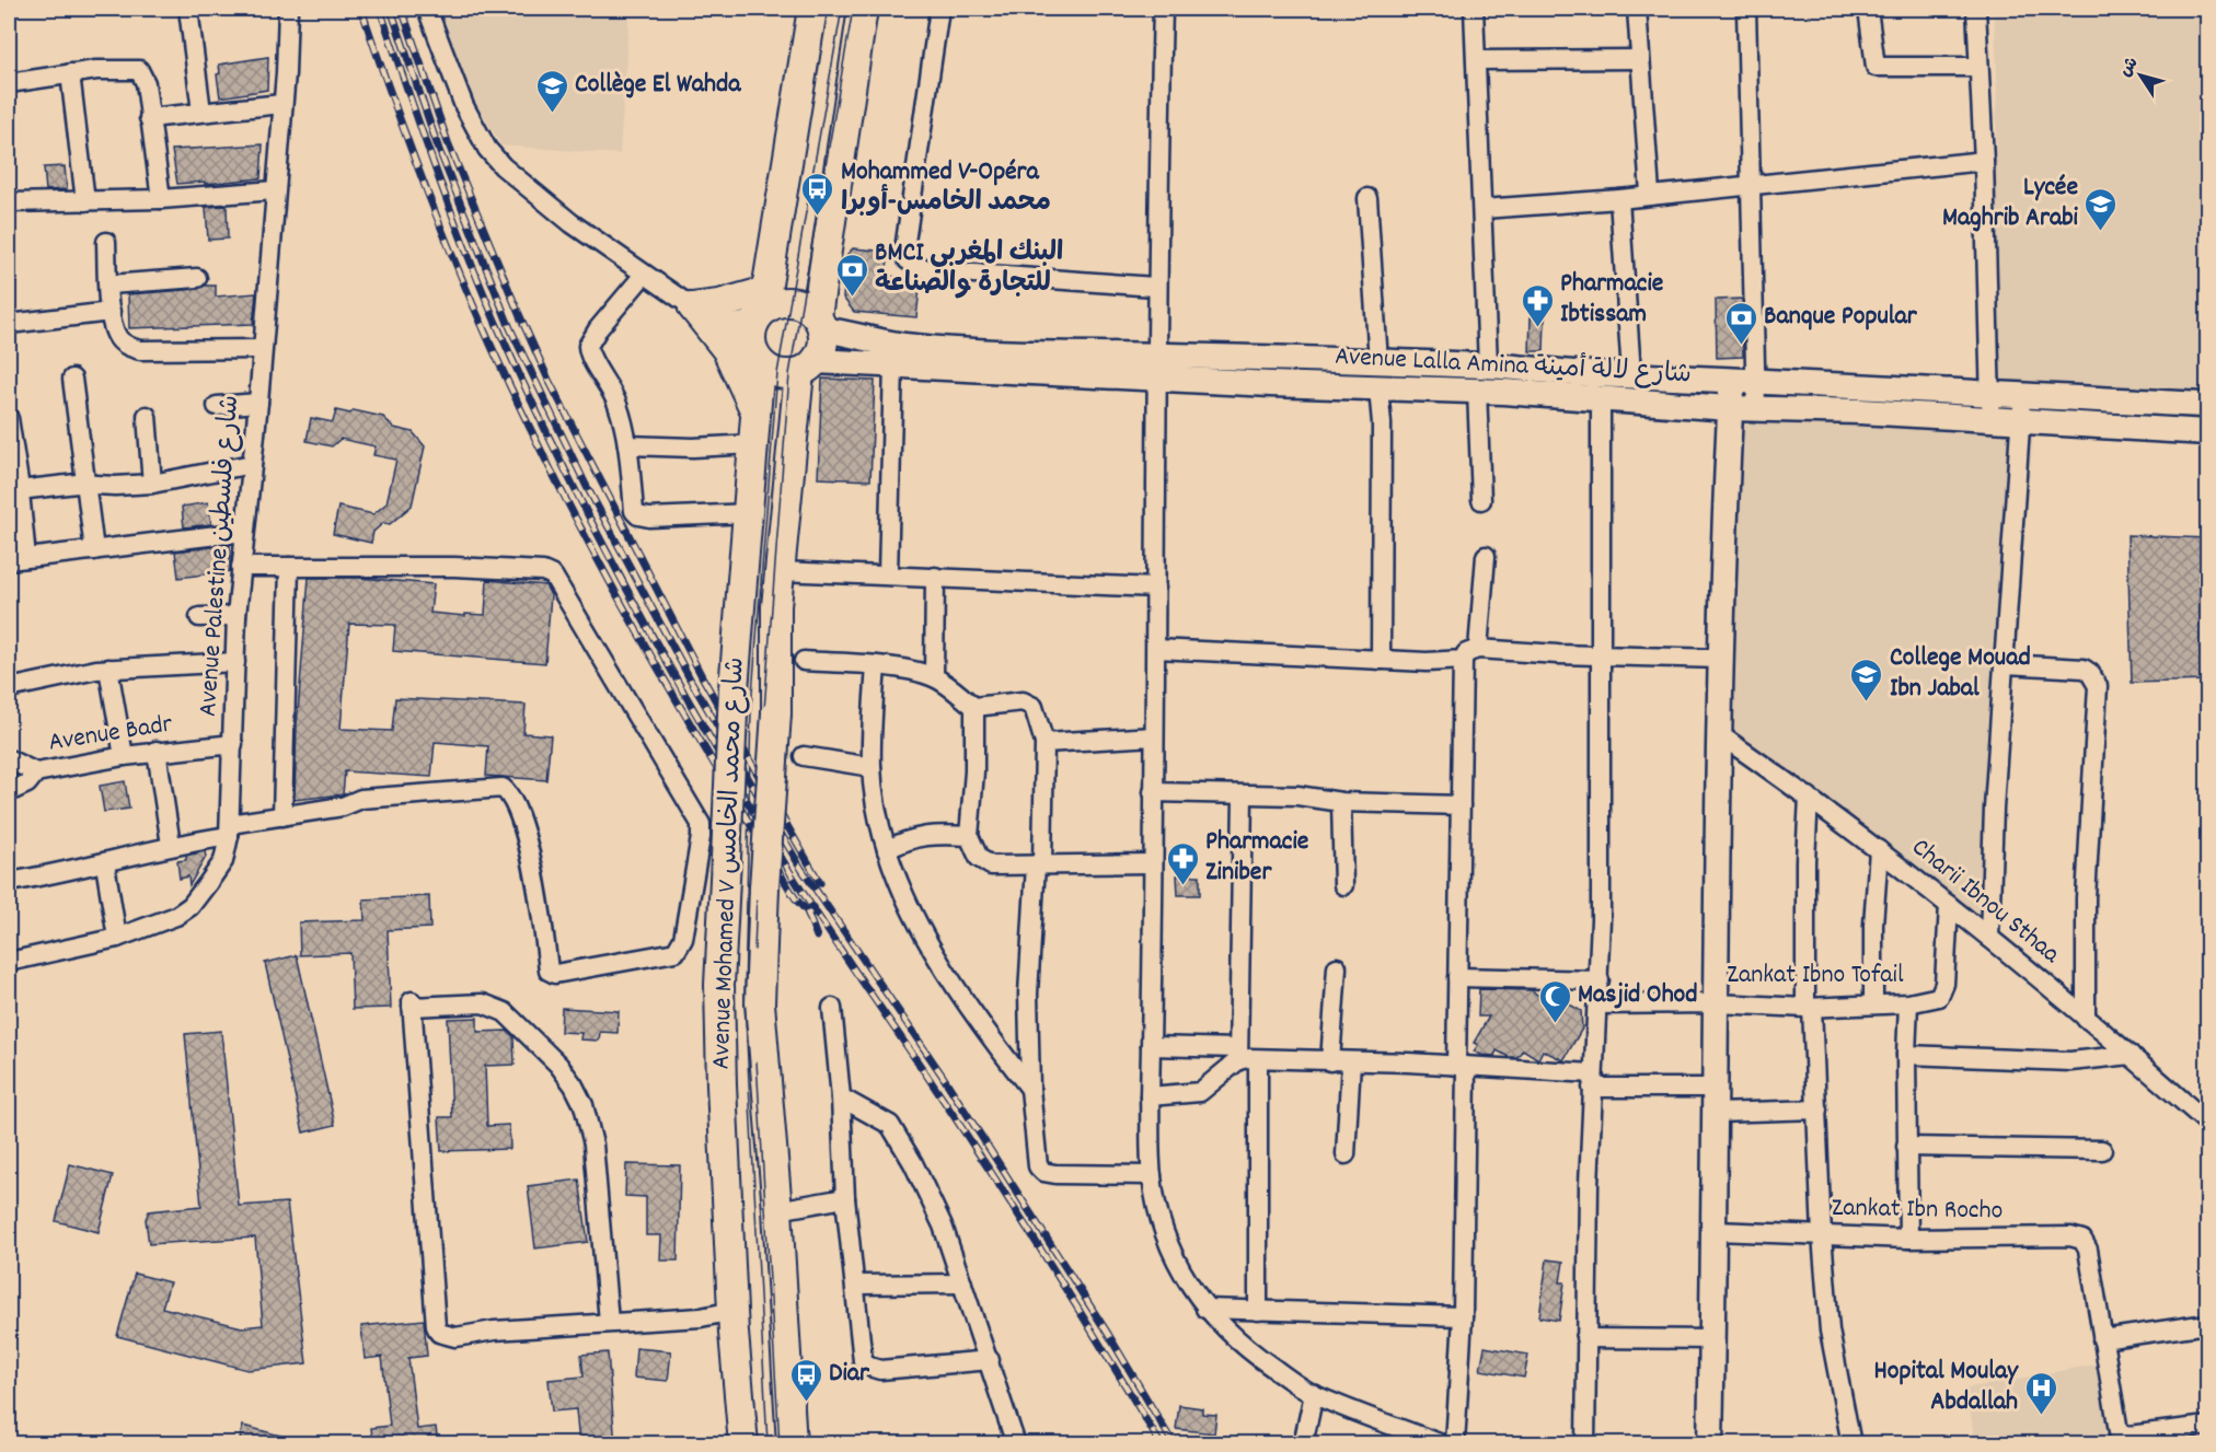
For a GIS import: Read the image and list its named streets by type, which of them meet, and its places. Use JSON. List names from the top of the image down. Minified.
{"streets":{"main road":["Avenue Mohamed V شارع محمد الخامس"],"street":["Avenue Lalla Amina شارع لالة أمينة","Avenue Palestine شارع فلسطين","Avenue Badr","Charii Ibnou Sthaa","Zankat Ibno Tofail","Zankat Ibn Rocho"]},"crossings":[["Avenue Lalla Amina شارع لالة أمينة","Avenue Mohamed V شارع محمد الخامس"],["Avenue Palestine شارع فلسطين","Avenue Badr"],["Charii Ibnou Sthaa","Zankat Ibno Tofail"]],"places":{"school or university":["Collège El Wahda","Lycée Maghrib Arabi","College Mouad Ibn Jabal"],"bus stop":["Mohammed V-Opéra محمد الخامس-أوبرا","Diar"],"bank":["BMCI البنك المغربي للتجارة والصناعة","Banque Popular"],"pharmacy":["Pharmacie Ibtissam","Pharmacie Ziniber"],"mosque":["Masjid Ohod"],"hospital":["Hopital Moulay Abdallah"]},"north":"top left"}
